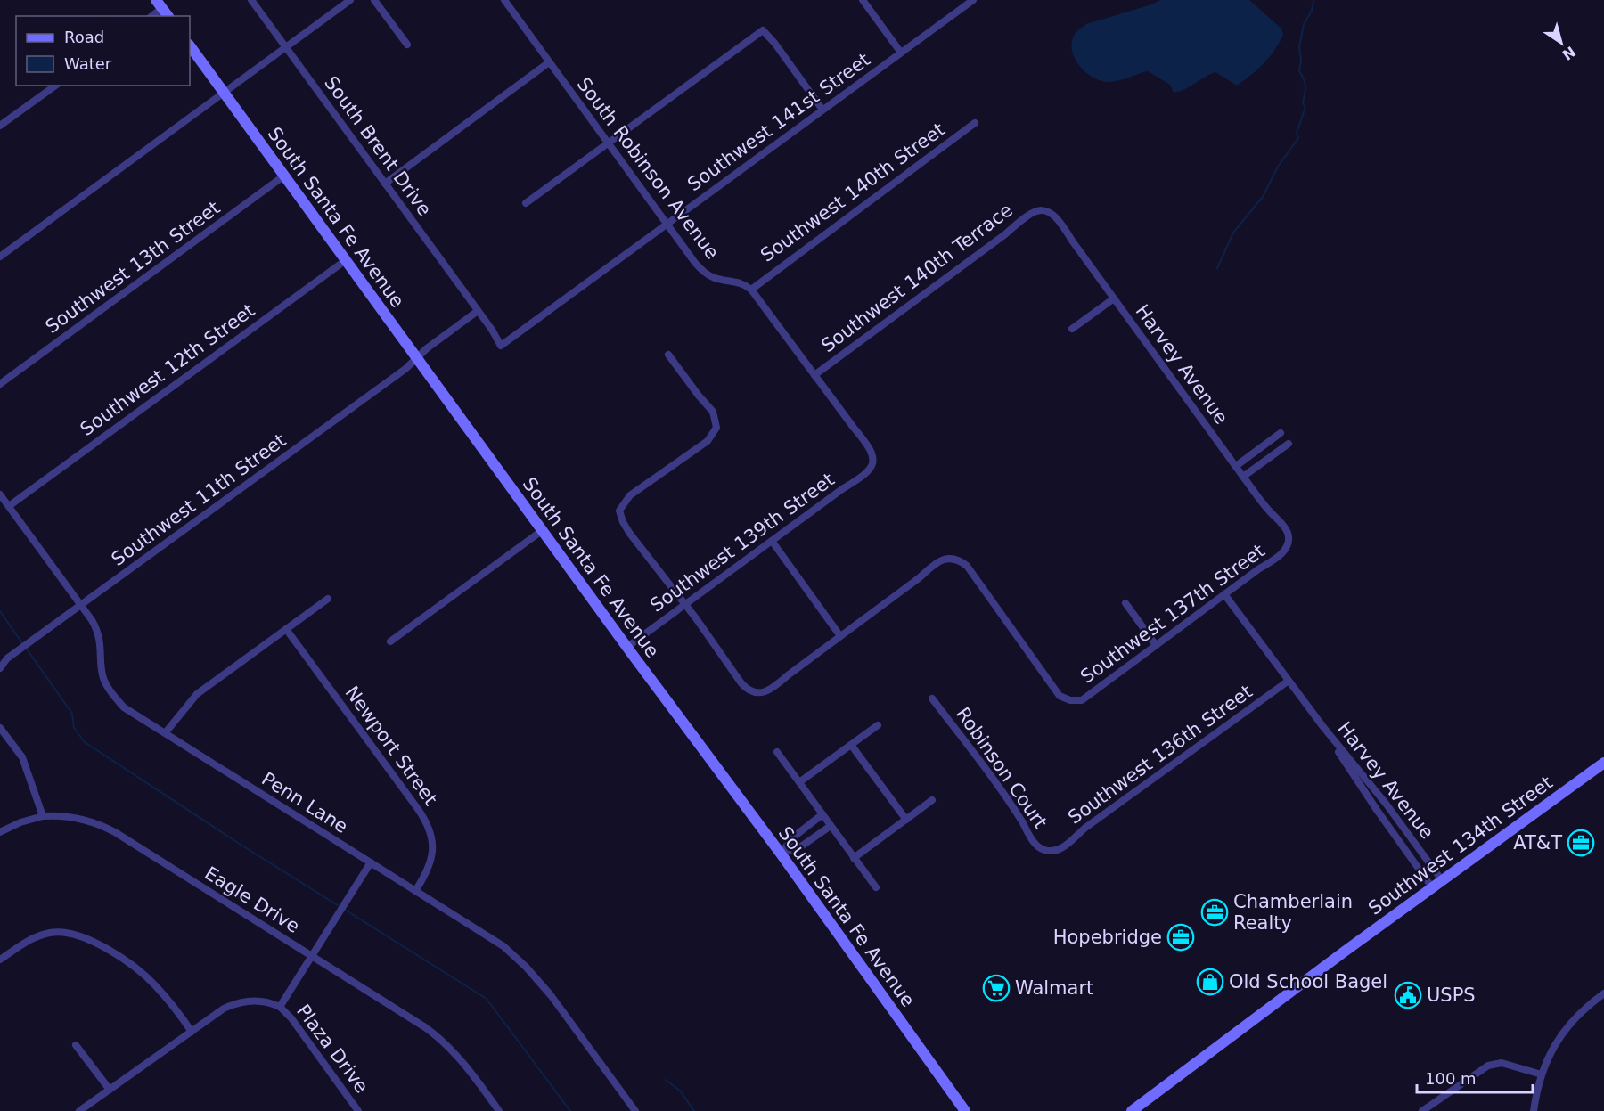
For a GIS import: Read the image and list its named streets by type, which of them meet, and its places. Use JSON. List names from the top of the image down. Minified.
{"streets":{"main road":["South Santa Fe Avenue","Southwest 134th Street"],"street":["Southwest 141st Street","South Brent Drive","South Robinson Avenue","Southwest 140th Street","Southwest 13th Street","Southwest 140th Terrace","Harvey Avenue","Southwest 12th Street","Southwest 11th Street","Southwest 139th Street","Southwest 137th Street","Newport Street","Southwest 136th Street","Robinson Court","Penn Lane","Eagle Drive","Plaza Drive"]},"crossings":[["Southwest 141st Street","South Brent Drive"],["Southwest 141st Street","South Robinson Avenue"],["South Robinson Avenue","Southwest 140th Street"],["South Santa Fe Avenue","Southwest 13th Street"],["South Santa Fe Avenue","Southwest 12th Street"],["South Santa Fe Avenue","Southwest 11th Street"],["South Santa Fe Avenue","Southwest 139th Street"],["Southwest 140th Terrace","Harvey Avenue"],["Southwest 140th Terrace","Southwest 139th Street"],["Harvey Avenue","Southwest 137th Street"],["Harvey Avenue","Southwest 136th Street"],["Harvey Avenue","Southwest 134th Street"],["Southwest 12th Street","Penn Lane"],["Southwest 11th Street","Penn Lane"],["Newport Street","Penn Lane"],["Southwest 136th Street","Robinson Court"]],"places":{"office":["AT&T","Chamberlain Realty","Hopebridge"],"shop":["Old School Bagel"],"supermarket":["Walmart"],"public building":["USPS"]},"legend":["Road","Water"],"scale_bar":"100 m","north":"bottom right"}
